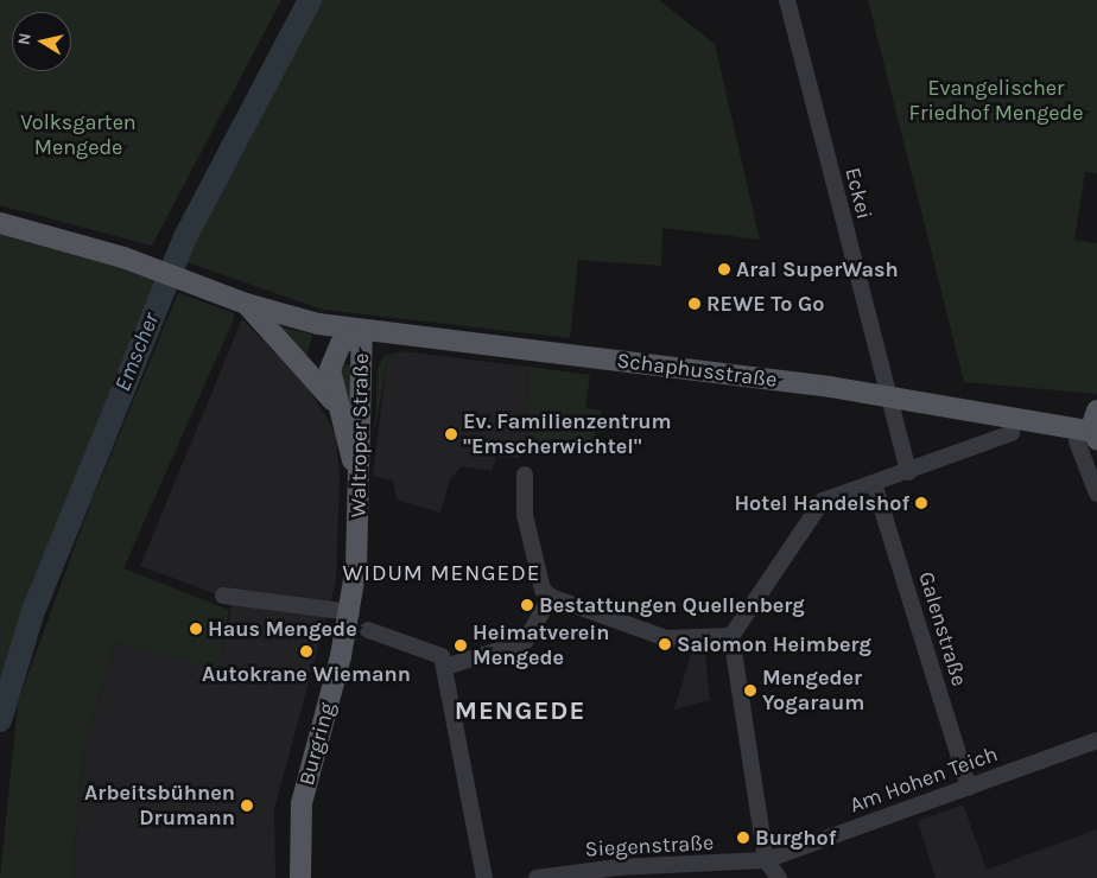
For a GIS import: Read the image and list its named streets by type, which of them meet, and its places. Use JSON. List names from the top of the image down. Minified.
{"streets":{"main road":["Schaphusstraße","Waltroper Straße","Burgring"],"street":["Eckei","Galenstraße","Am Hohen Teich","Siegenstraße"]},"crossings":[["Eckei","Schaphusstraße"],["Schaphusstraße","Waltroper Straße"],["Waltroper Straße","Burgring"],["Galenstraße","Am Hohen Teich"],["Am Hohen Teich","Siegenstraße"]],"districts":["WIDUM MENGEDE","MENGEDE"],"water":["Emscher"],"parks":["Evangelischer Friedhof Mengede","Volksgarten Mengede"],"places":["Aral SuperWash","REWE To Go","Ev. Familienzentrum \"Emscherwichtel\"","Hotel Handelshof","Bestattungen Quellenberg","Haus Mengede","Salomon Heimberg","Heimatverein Mengede","Autokrane Wiemann","Mengeder Yogaraum","Arbeitsbühnen Drumann","Burghof"],"north":"left"}
